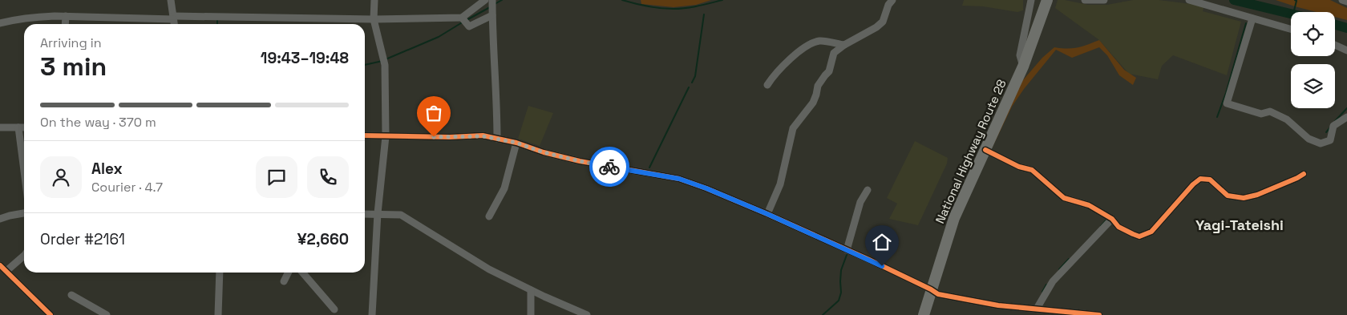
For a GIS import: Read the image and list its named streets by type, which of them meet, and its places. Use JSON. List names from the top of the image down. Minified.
{"streets":{"highway":["National Highway Route 28"]},"districts":["Yagi-Tateishi"],"page":{"heading":["3 min","Arriving in","19:43–19:48"],"panel":["Alex","Courier · 4.7","Order #2161","¥2,660"],"bar":"On the way · 370 m"}}
